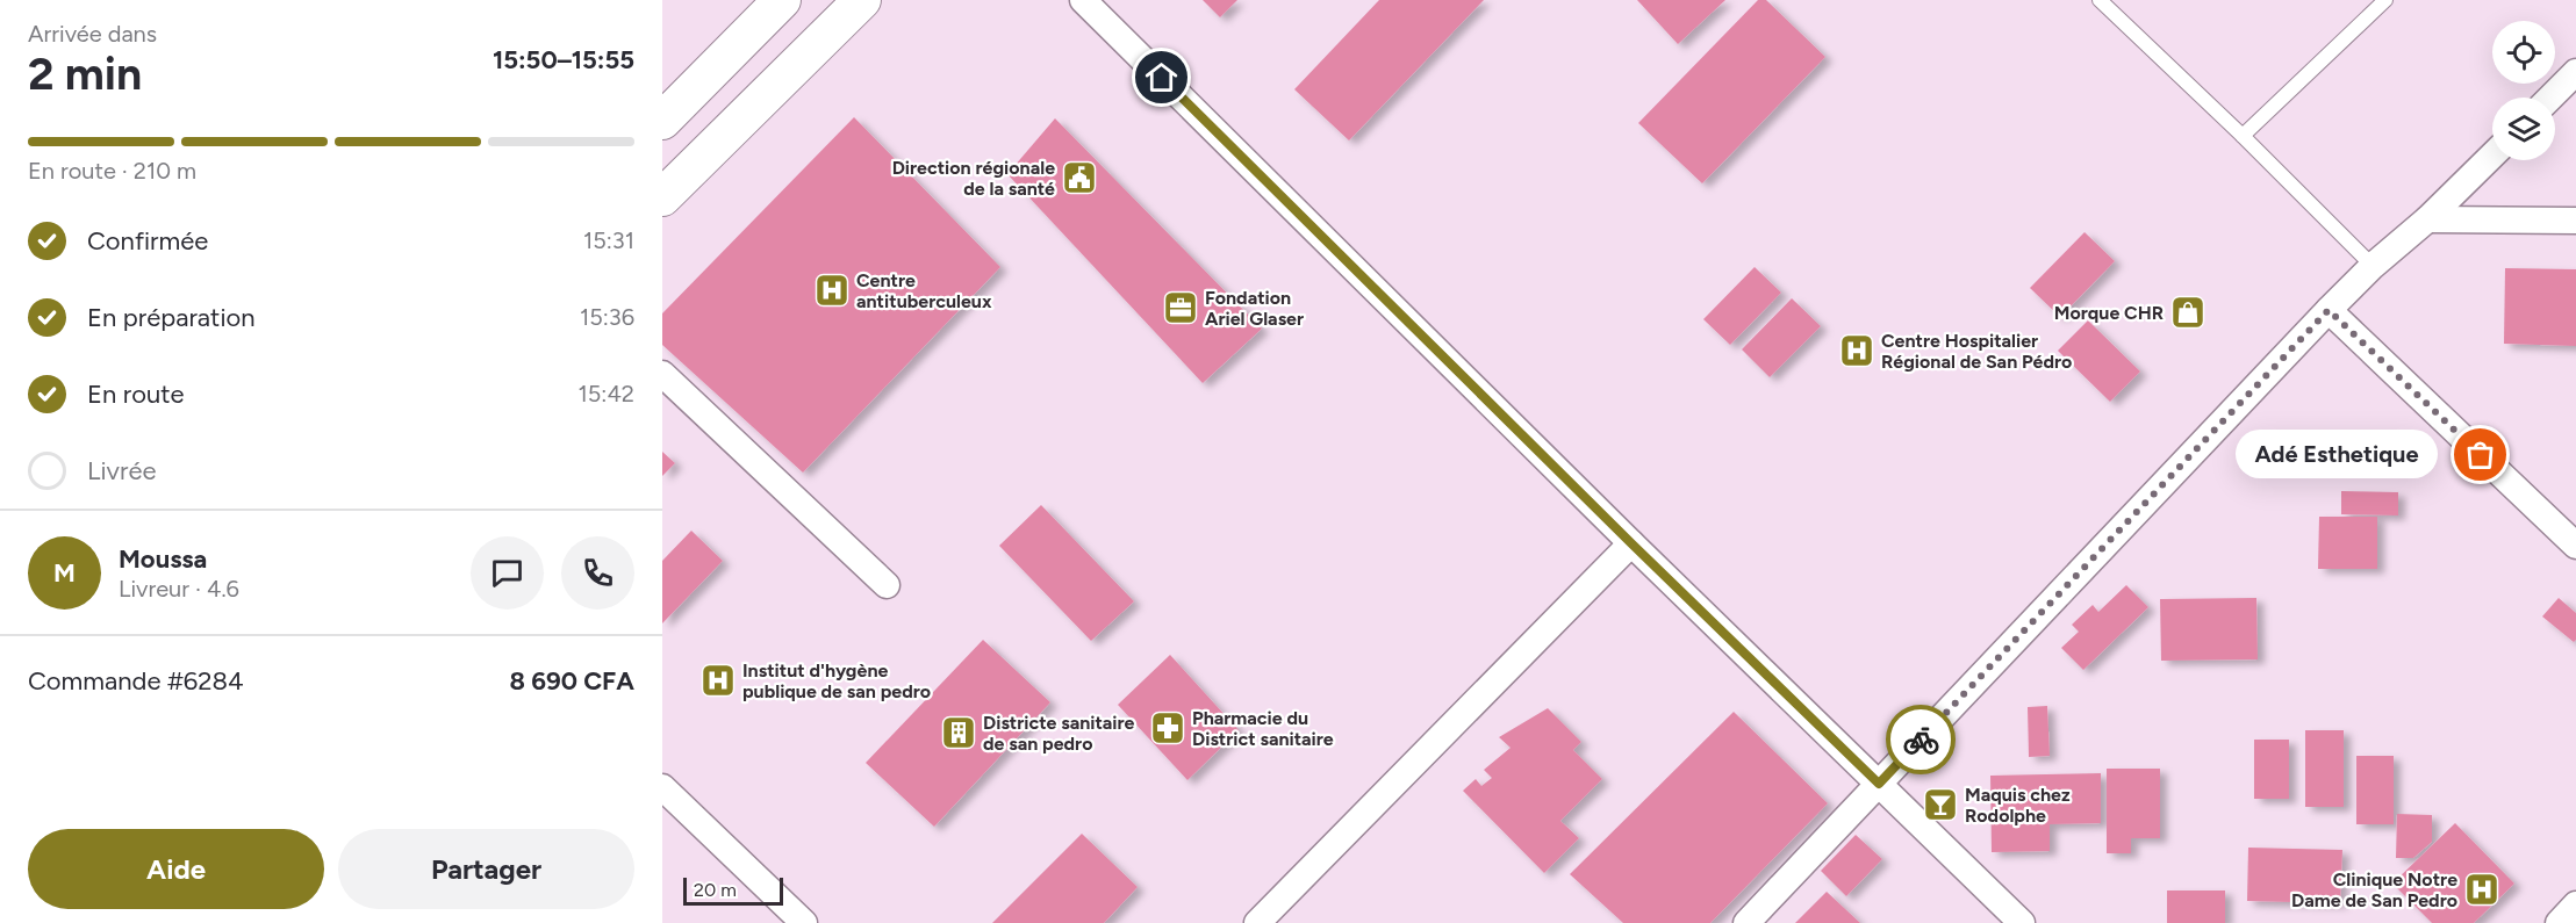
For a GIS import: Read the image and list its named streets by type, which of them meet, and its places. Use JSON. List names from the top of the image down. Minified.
{"places":{"public building":["Direction régionale de la santé"],"hospital":["Centre antituberculeux","Centre Hospitalier Régional de San Pédro","Institut d'hygène publique de san pedro","Clinique Notre Dame de San Pedro"],"office":["Fondation Ariel Glaser"],"shop":["Morque CHR"],"other":["Adé Esthetique"],"pharmacy":["Pharmacie du District sanitaire"],"building":["Districte sanitaire de san pedro"],"bar":["Maquis chez Rodolphe"]},"scale_bar":"20 m","page":{"heading":["2 min","Arrivée dans","15:50–15:55"],"panel":["Moussa","Livreur · 4.6","Commande #6284","8 690 CFA"],"bar":"En route · 210 m","list":[["Confirmée","15:31"],["En préparation","15:36"],["En route","15:42"],"Livrée"],"bubble":"Adé Esthetique","round":"M","buttons":["Aide","Partager"],"scale":"20 m"}}
